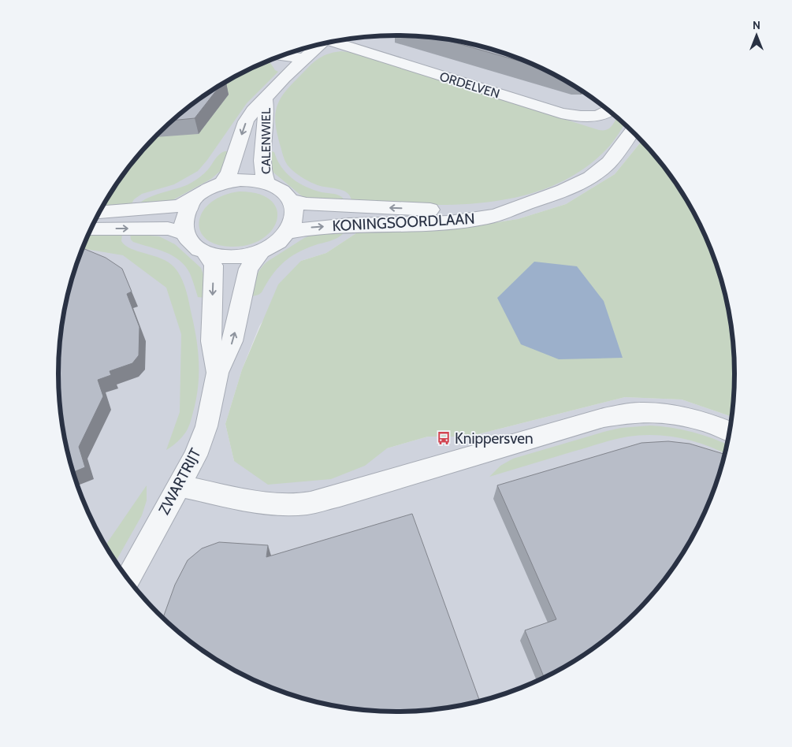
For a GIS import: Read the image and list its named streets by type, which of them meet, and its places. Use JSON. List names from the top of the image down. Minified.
{"streets":{"street":["ORDELVEN","CALENWIEL","KONINGSOORDLAAN","ZWARTRIJT"]},"crossings":[["CALENWIEL","KONINGSOORDLAAN"],["CALENWIEL","ZWARTRIJT"],["KONINGSOORDLAAN","ZWARTRIJT"]],"one_way":["CALENWIEL"],"places":{"bus stop":["Knippersven"]},"north":"top"}
